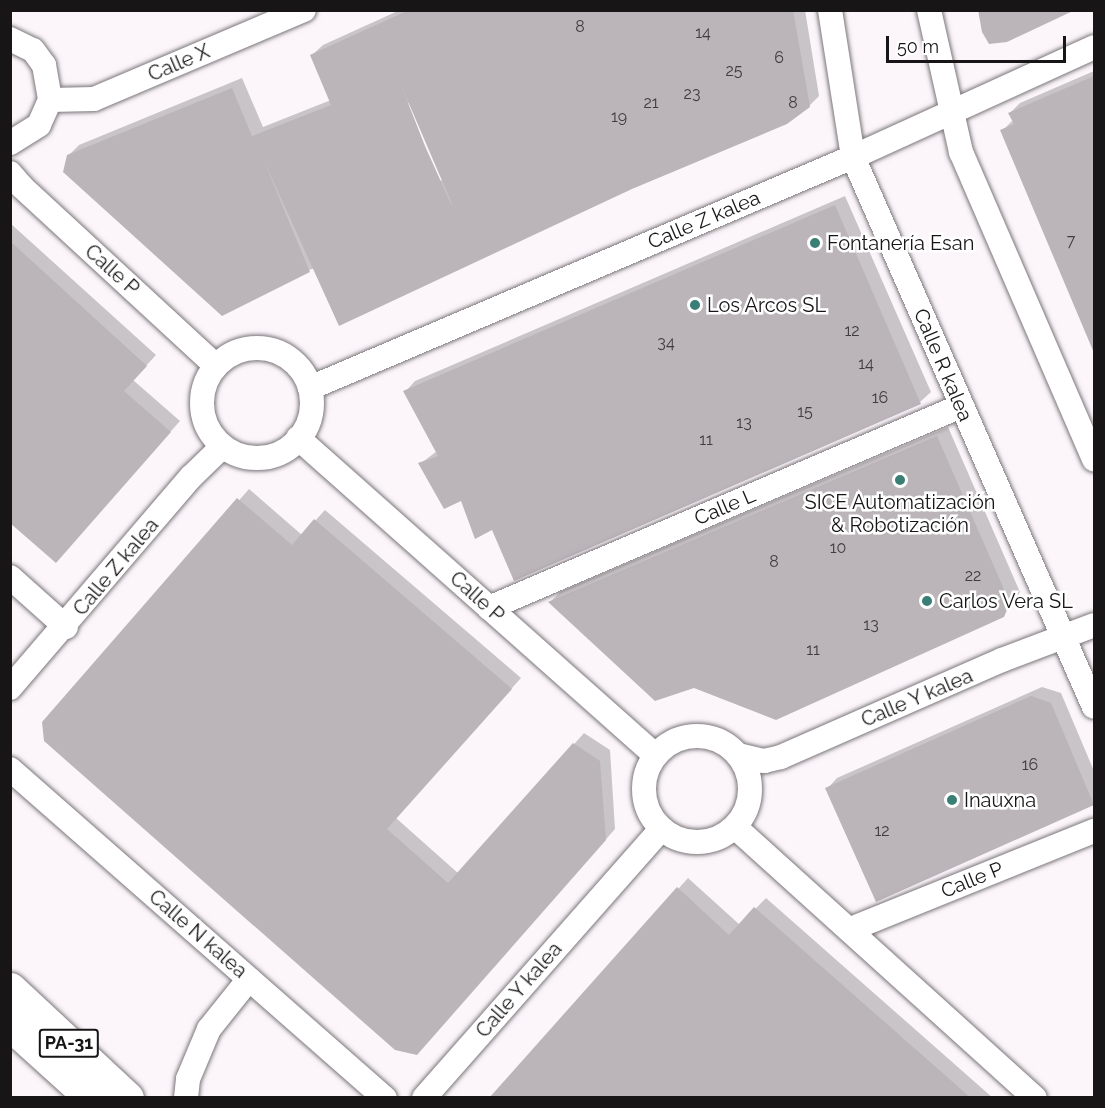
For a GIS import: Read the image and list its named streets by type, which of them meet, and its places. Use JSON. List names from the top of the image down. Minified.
{"streets":{"highway":["PA-31"],"street":["Calle X","Calle Z kalea","Calle P","Calle R kalea","Calle L","Calle Y kalea","Calle N kalea"]},"crossings":[["Calle Z kalea","Calle P"],["Calle Z kalea","Calle R kalea"],["Calle P","Calle L"],["Calle P","Calle Y kalea"],["Calle R kalea","Calle L"],["Calle R kalea","Calle Y kalea"]],"places":["Fontanería Esan","Los Arcos SL","SICE Automatización & Robotización","Carlos Vera SL","Inauxna"],"house_numbers":["8","14","6","25","23","21","8","19","7","12","34","14","16","15","13","11","10","8","22","13","11","16","12"],"scale_bar":"50 m"}
